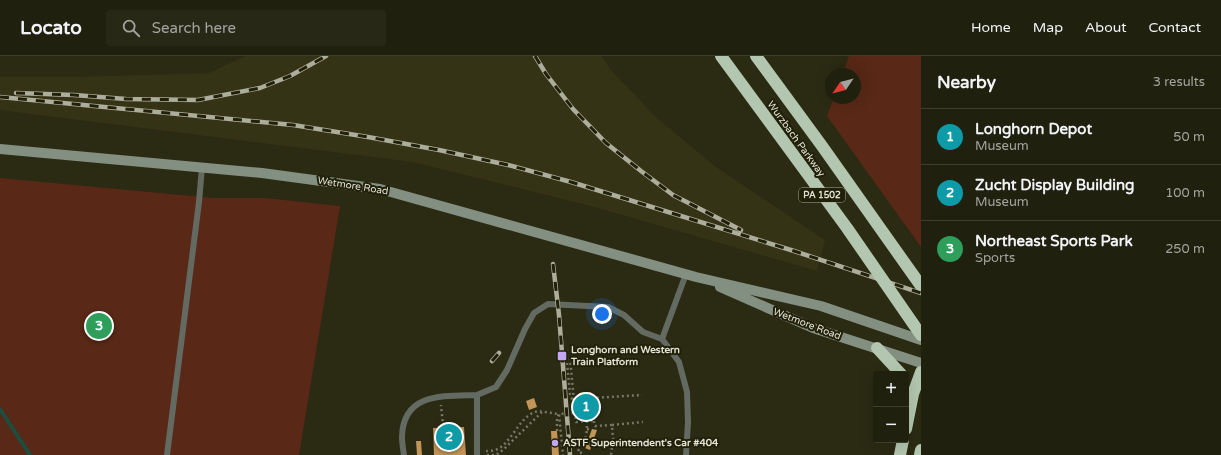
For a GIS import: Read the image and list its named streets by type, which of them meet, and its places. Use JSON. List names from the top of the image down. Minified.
{"streets":{"highway":["Wurzbach Parkway","PA 1502"],"main road":["Wetmore Road"]},"places":{"transit":["Longhorn and Western Train Platform"],"other":["ASTF Superintendent's Car #404"]},"north":"bottom left","page":{"header":"Locato","search":"Search here","nav":["Home","Map","About","Contact"],"heading":["Nearby","3 results"],"list":[{"mark":"1","name":"Longhorn Depot","note":"Museum","value":"50 m"},{"mark":"2","name":"Zucht Display Building","note":"Museum","value":"100 m"},{"mark":"3","name":"Northeast Sports Park","note":"Sports","value":"250 m"}],"pins":["3","1","2"],"map_buttons":["+","−"]}}
